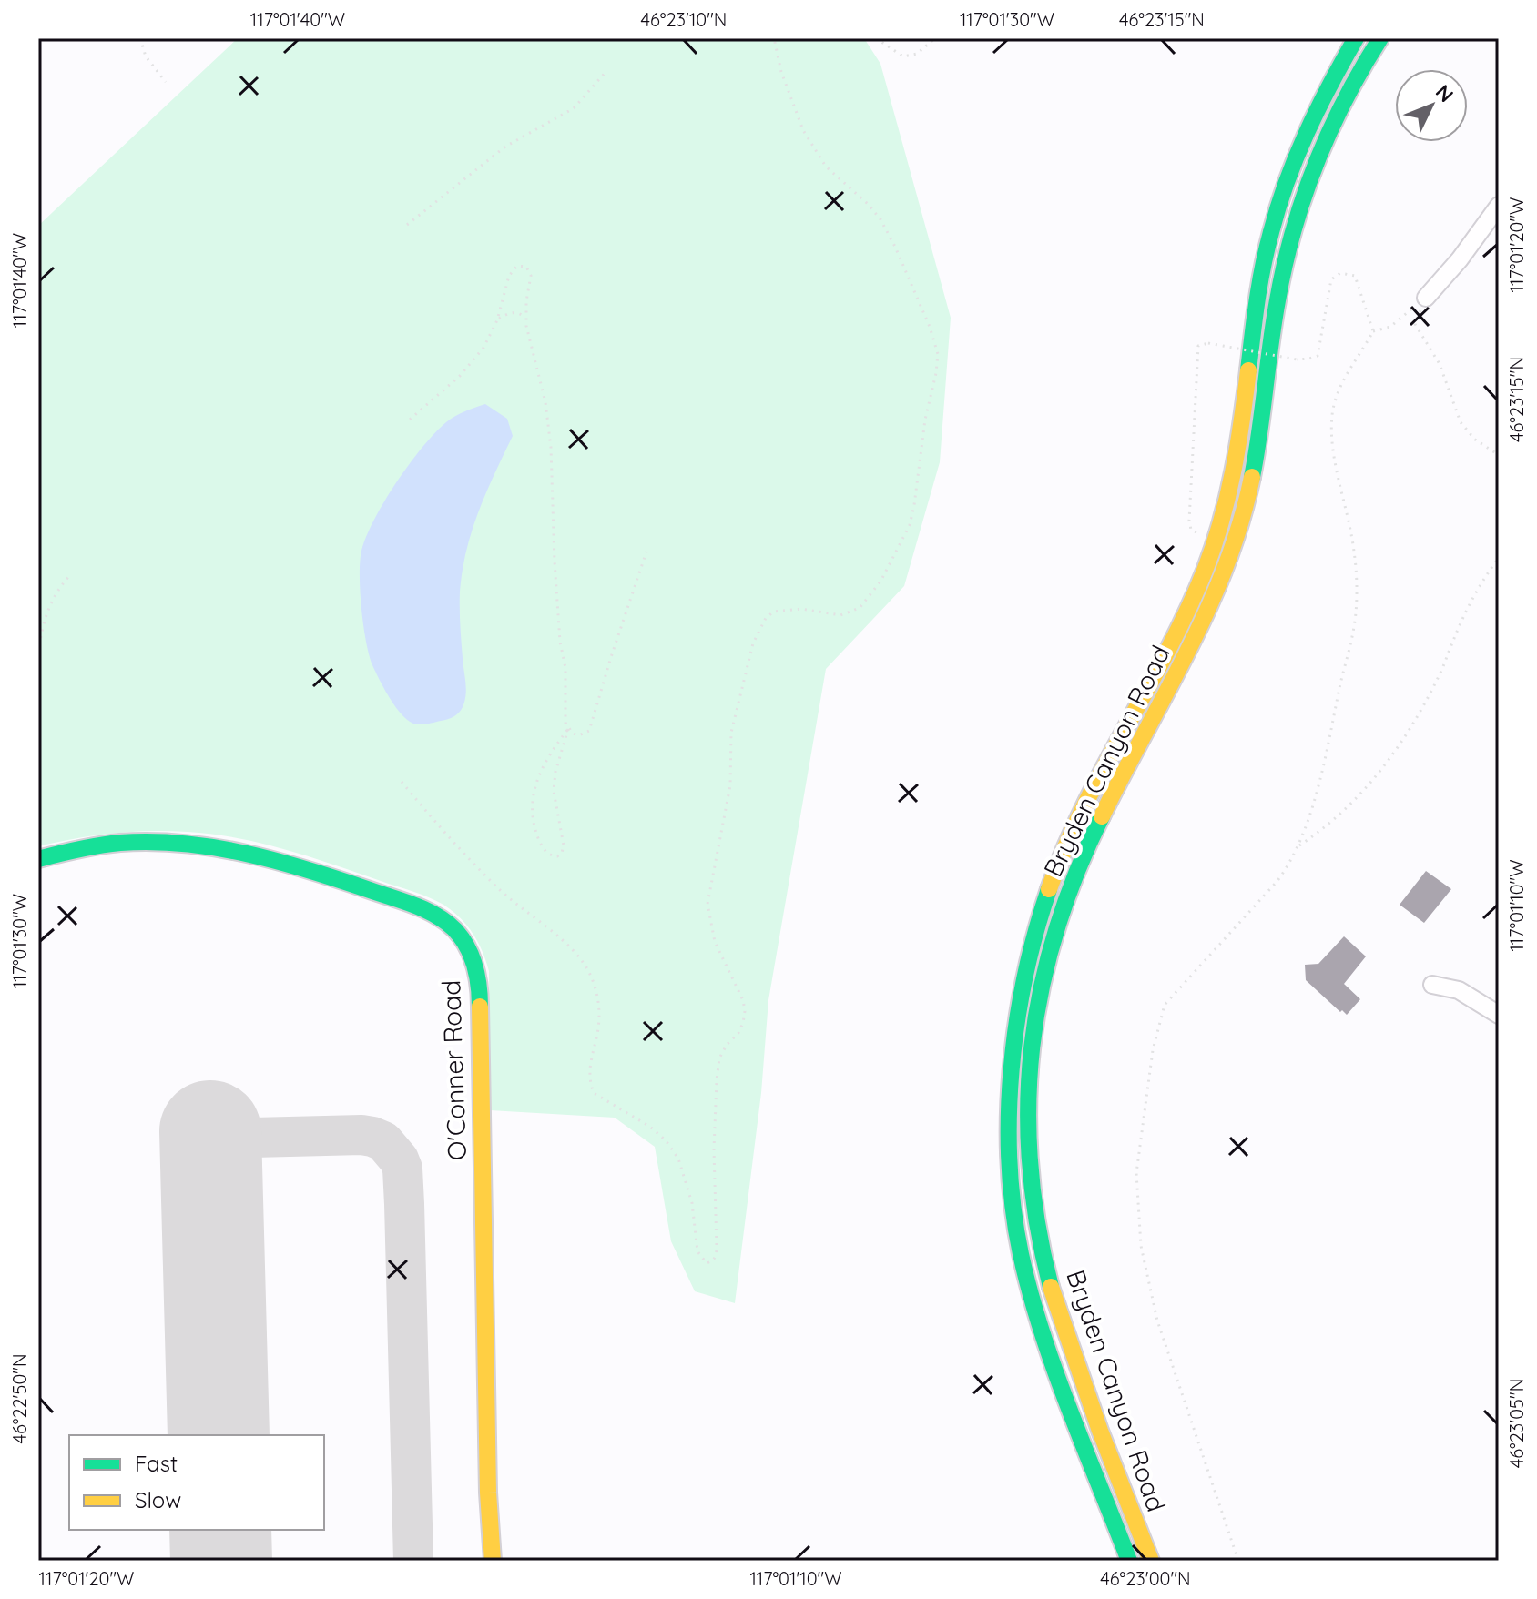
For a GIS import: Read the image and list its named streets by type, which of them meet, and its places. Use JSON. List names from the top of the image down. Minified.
{"streets":{"main road":["Bryden Canyon Road","O'Conner Road"]},"legend":["Fast","Slow"],"north":"top right","coordinates":["117°01'40\"W","46°23'10\"N","117°01'30\"W","46°23'15\"N","117°01'20\"W","117°01'10\"W","46°22'50\"N","46°23'05\"N","46°23'00\"N"]}
